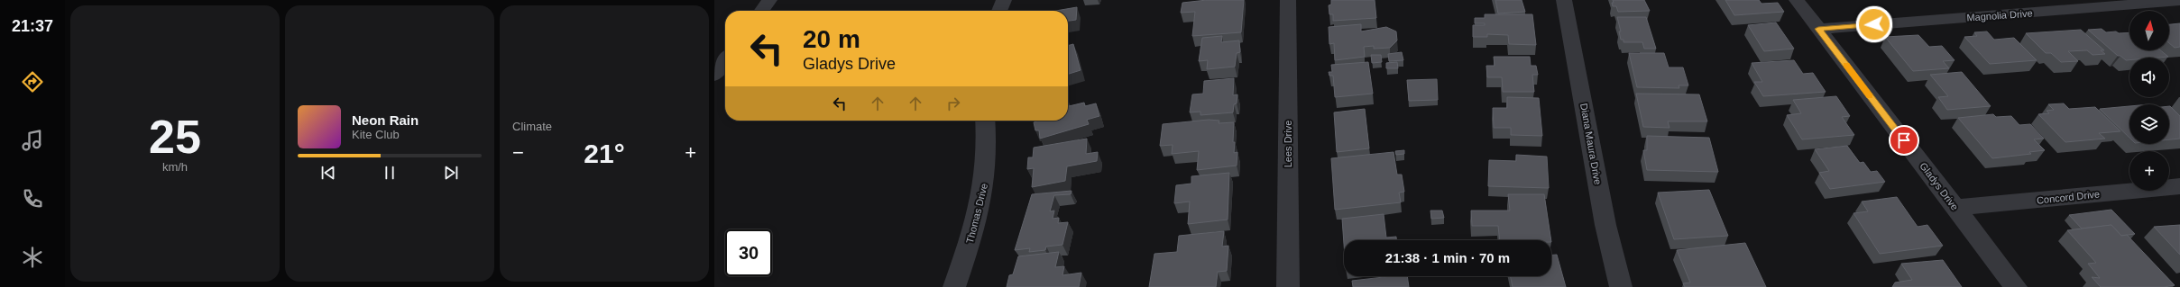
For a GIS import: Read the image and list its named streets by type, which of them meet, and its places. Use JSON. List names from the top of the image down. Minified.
{"streets":{"street":["Magnolia Drive","Lees Drive","Diana Maura Drive","Gladys Drive","Concord Drive","Thomas Drive"]},"crossings":[["Magnolia Drive","Gladys Drive"],["Gladys Drive","Concord Drive"]],"north":"top","page":{"tabs":"21:37","tile":[["25","km/h"],"Climate"],"map_buttons":"+","turn":["20 m","Gladys Drive"],"song":["Neon Rain","Kite Club"],"heat":["−","21°","+"],"limit":"30","trip":"21:38 · 1 min · 70 m"}}
